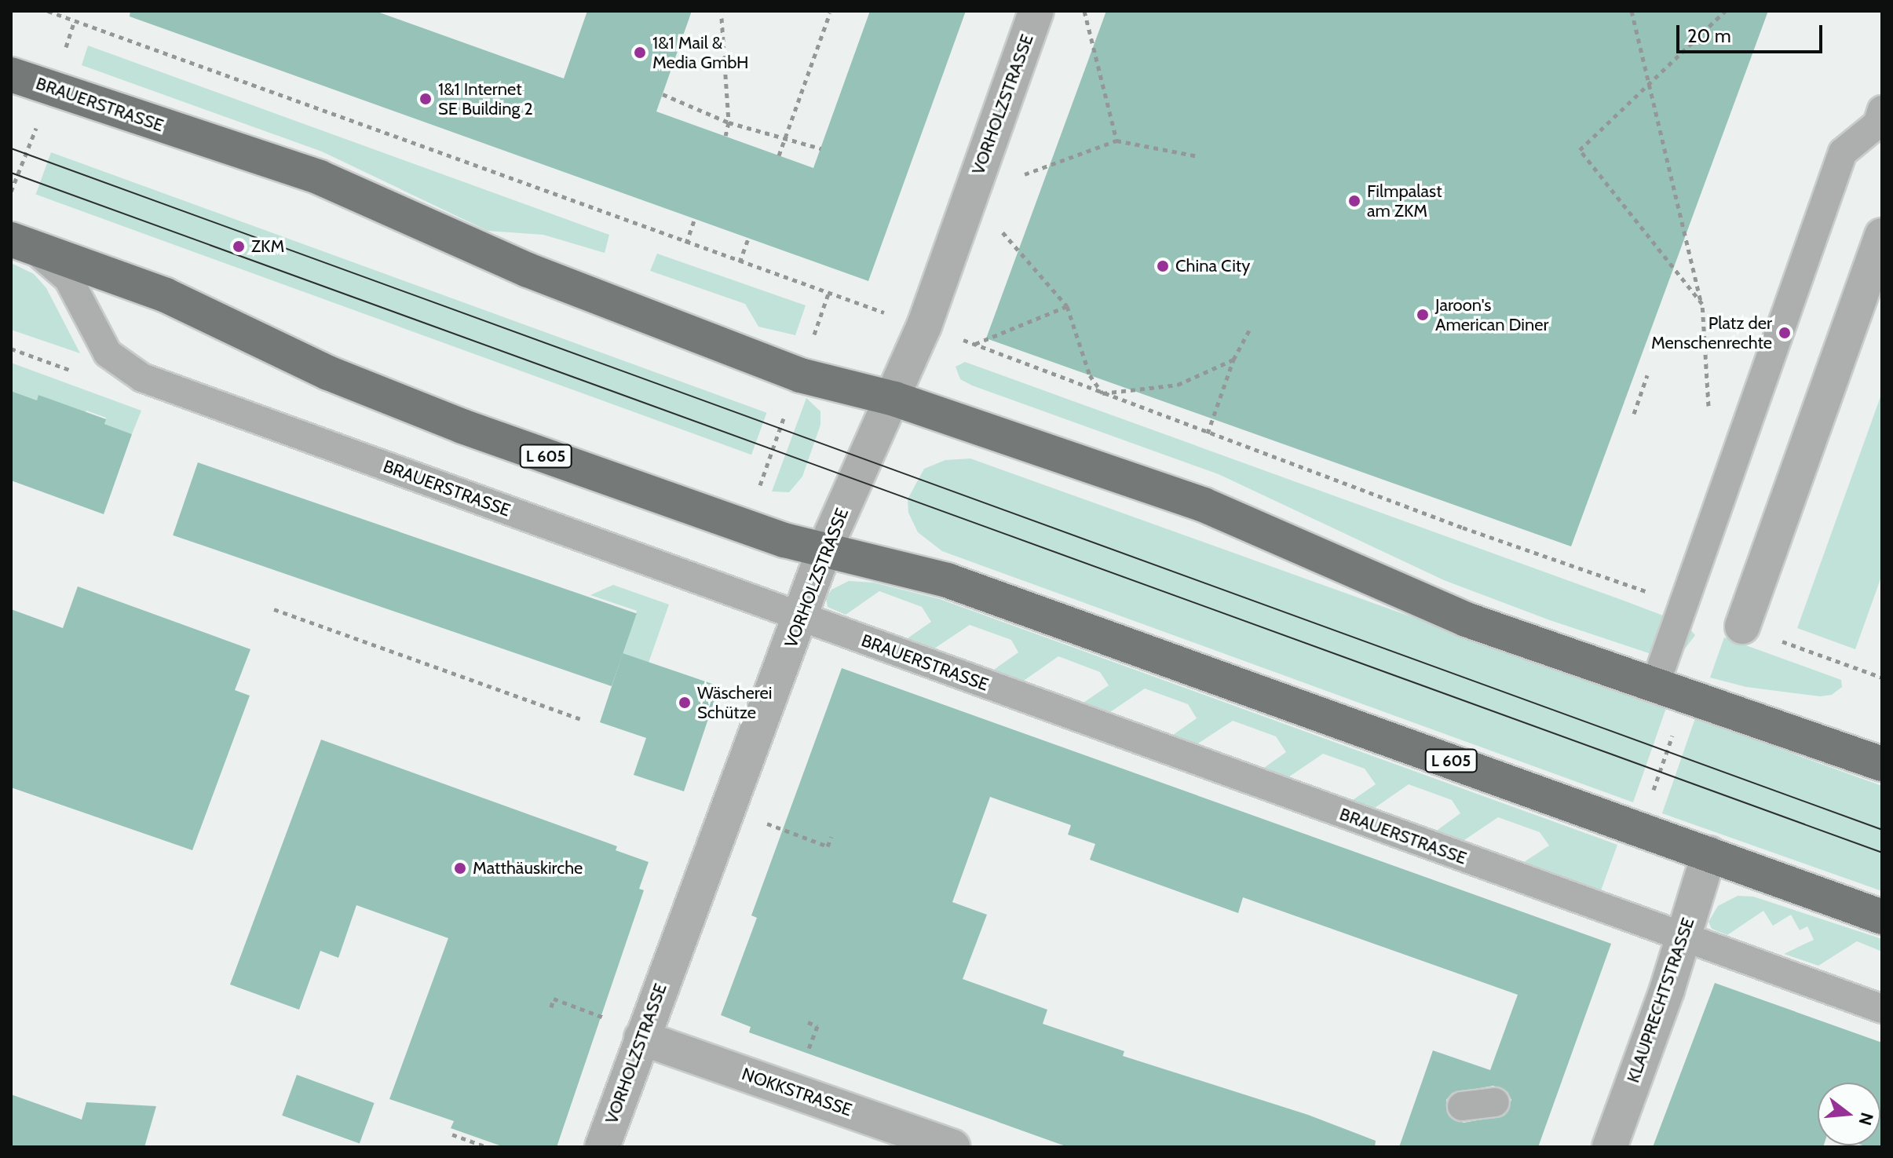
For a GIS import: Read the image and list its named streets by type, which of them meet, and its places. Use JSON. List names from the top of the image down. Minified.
{"streets":{"main road":["BRAUERSTRASSE","L 605"],"street":["VORHOLZSTRASSE","KLAUPRECHTSTRASSE","NOKKSTRASSE"]},"crossings":[["BRAUERSTRASSE","VORHOLZSTRASSE"],["BRAUERSTRASSE","KLAUPRECHTSTRASSE"],["VORHOLZSTRASSE","NOKKSTRASSE"]],"places":["1&1 Mail & Media GmbH","1&1 Internet SE Building 2","Filmpalast am ZKM","ZKM","China City","Jaroon's American Diner","Platz der Menschenrechte","Wäscherei Schütze","Matthäuskirche"],"scale_bar":"20 m","north":"right"}
